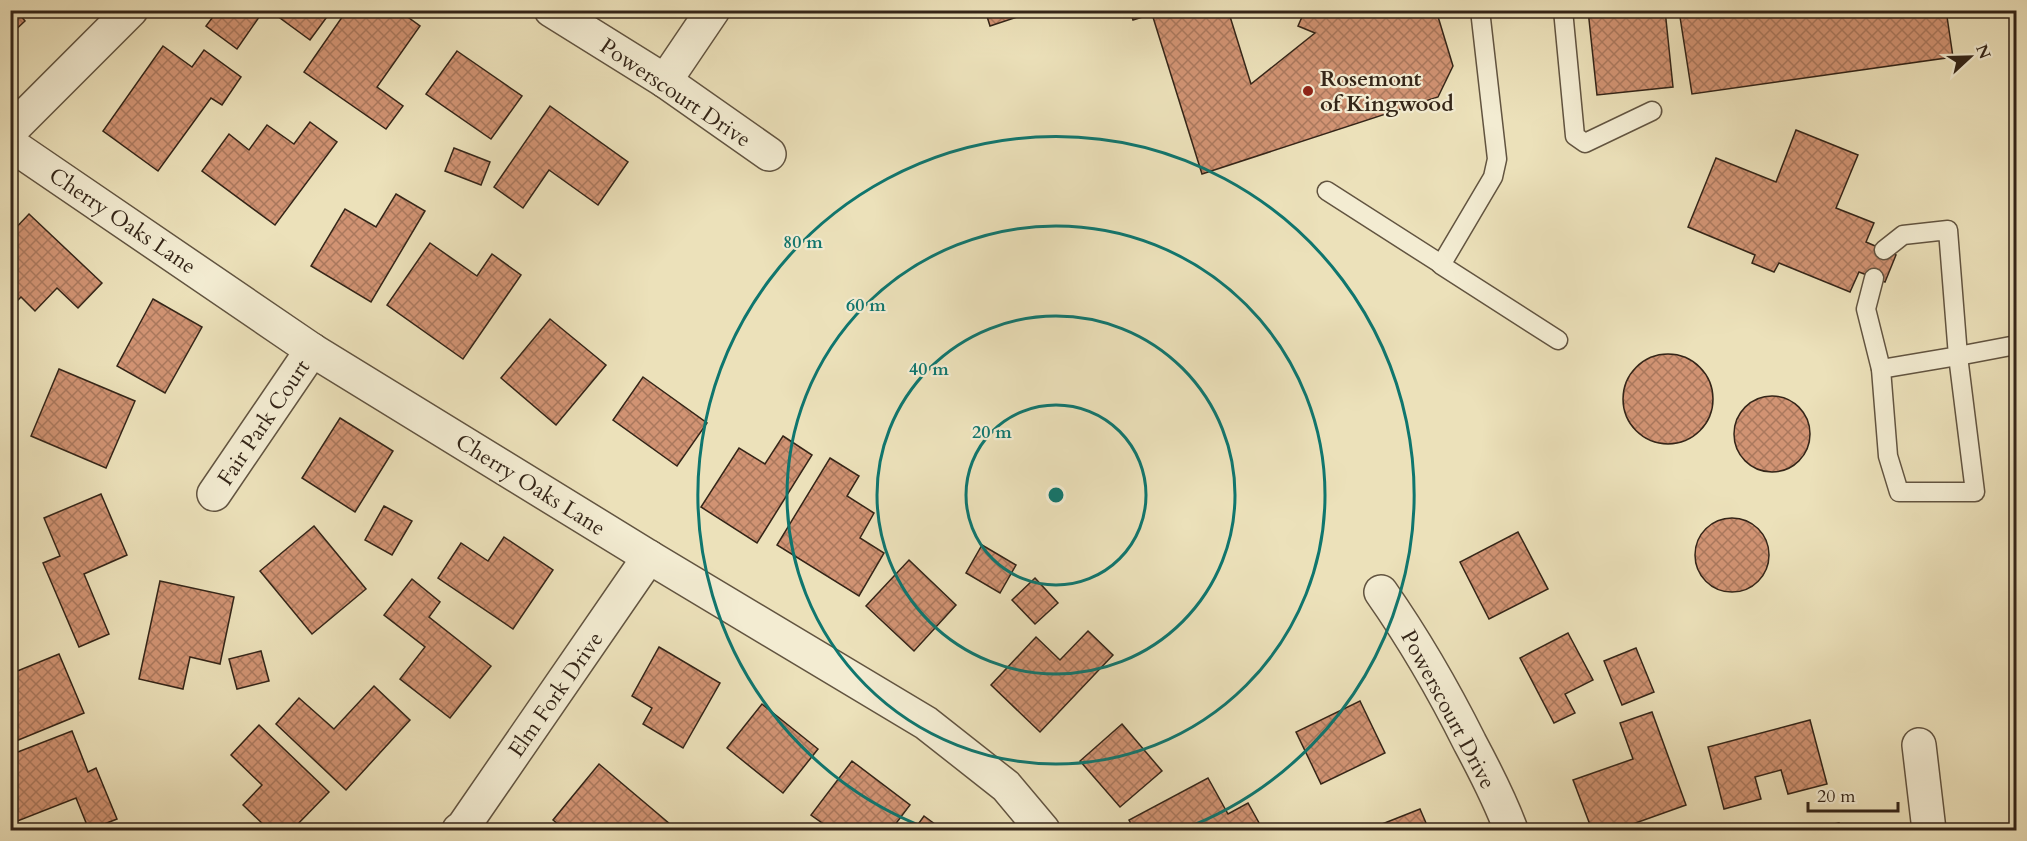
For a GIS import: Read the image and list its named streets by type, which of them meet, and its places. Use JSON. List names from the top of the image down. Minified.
{"streets":{"street":["Powerscourt Drive","Cherry Oaks Lane","Fair Park Court","Elm Fork Drive"]},"crossings":[["Cherry Oaks Lane","Fair Park Court"],["Cherry Oaks Lane","Elm Fork Drive"]],"places":["Rosemont of Kingwood"],"scale_bar":"20 m","north":"right","rings":["80 m","60 m","40 m","20 m"]}
